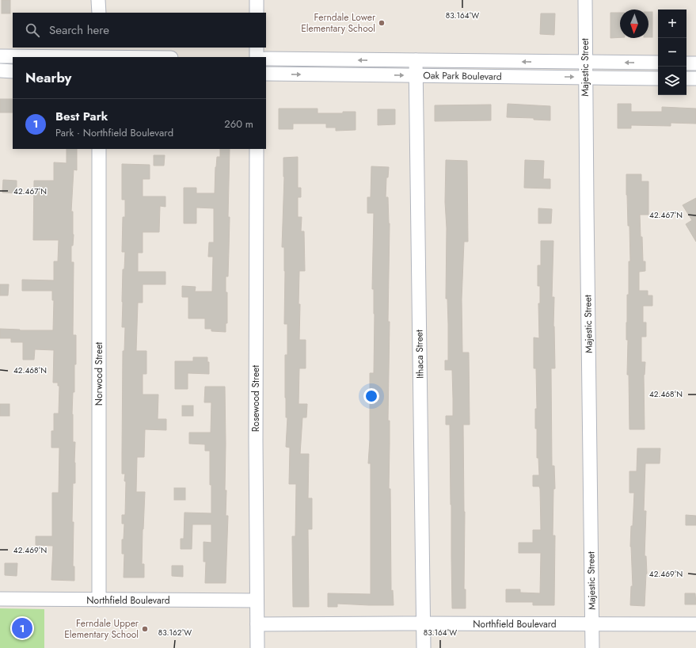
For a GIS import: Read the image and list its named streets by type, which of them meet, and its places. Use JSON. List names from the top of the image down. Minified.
{"streets":{"street":["Majestic Street","Oak Park Boulevard","Ithaca Street","Norwood Street","Rosewood Street","Northfield Boulevard"]},"crossings":[["Majestic Street","Oak Park Boulevard"],["Majestic Street","Northfield Boulevard"],["Oak Park Boulevard","Ithaca Street"],["Ithaca Street","Northfield Boulevard"],["Norwood Street","Northfield Boulevard"],["Rosewood Street","Northfield Boulevard"]],"places":["Ferndale Lower Elementary School","Ferndale Upper Elementary School"],"north":"bottom","page":{"map_buttons":["+","−"],"search":"Search here","heading":"Nearby","list":[{"mark":"1","name":"Best Park","note":"Park · Northfield Boulevard","value":"260 m"}],"pins":"1"},"coordinates":["83.164°W","42.467°N","42.468°N","42.469°N","83.162°W"]}
